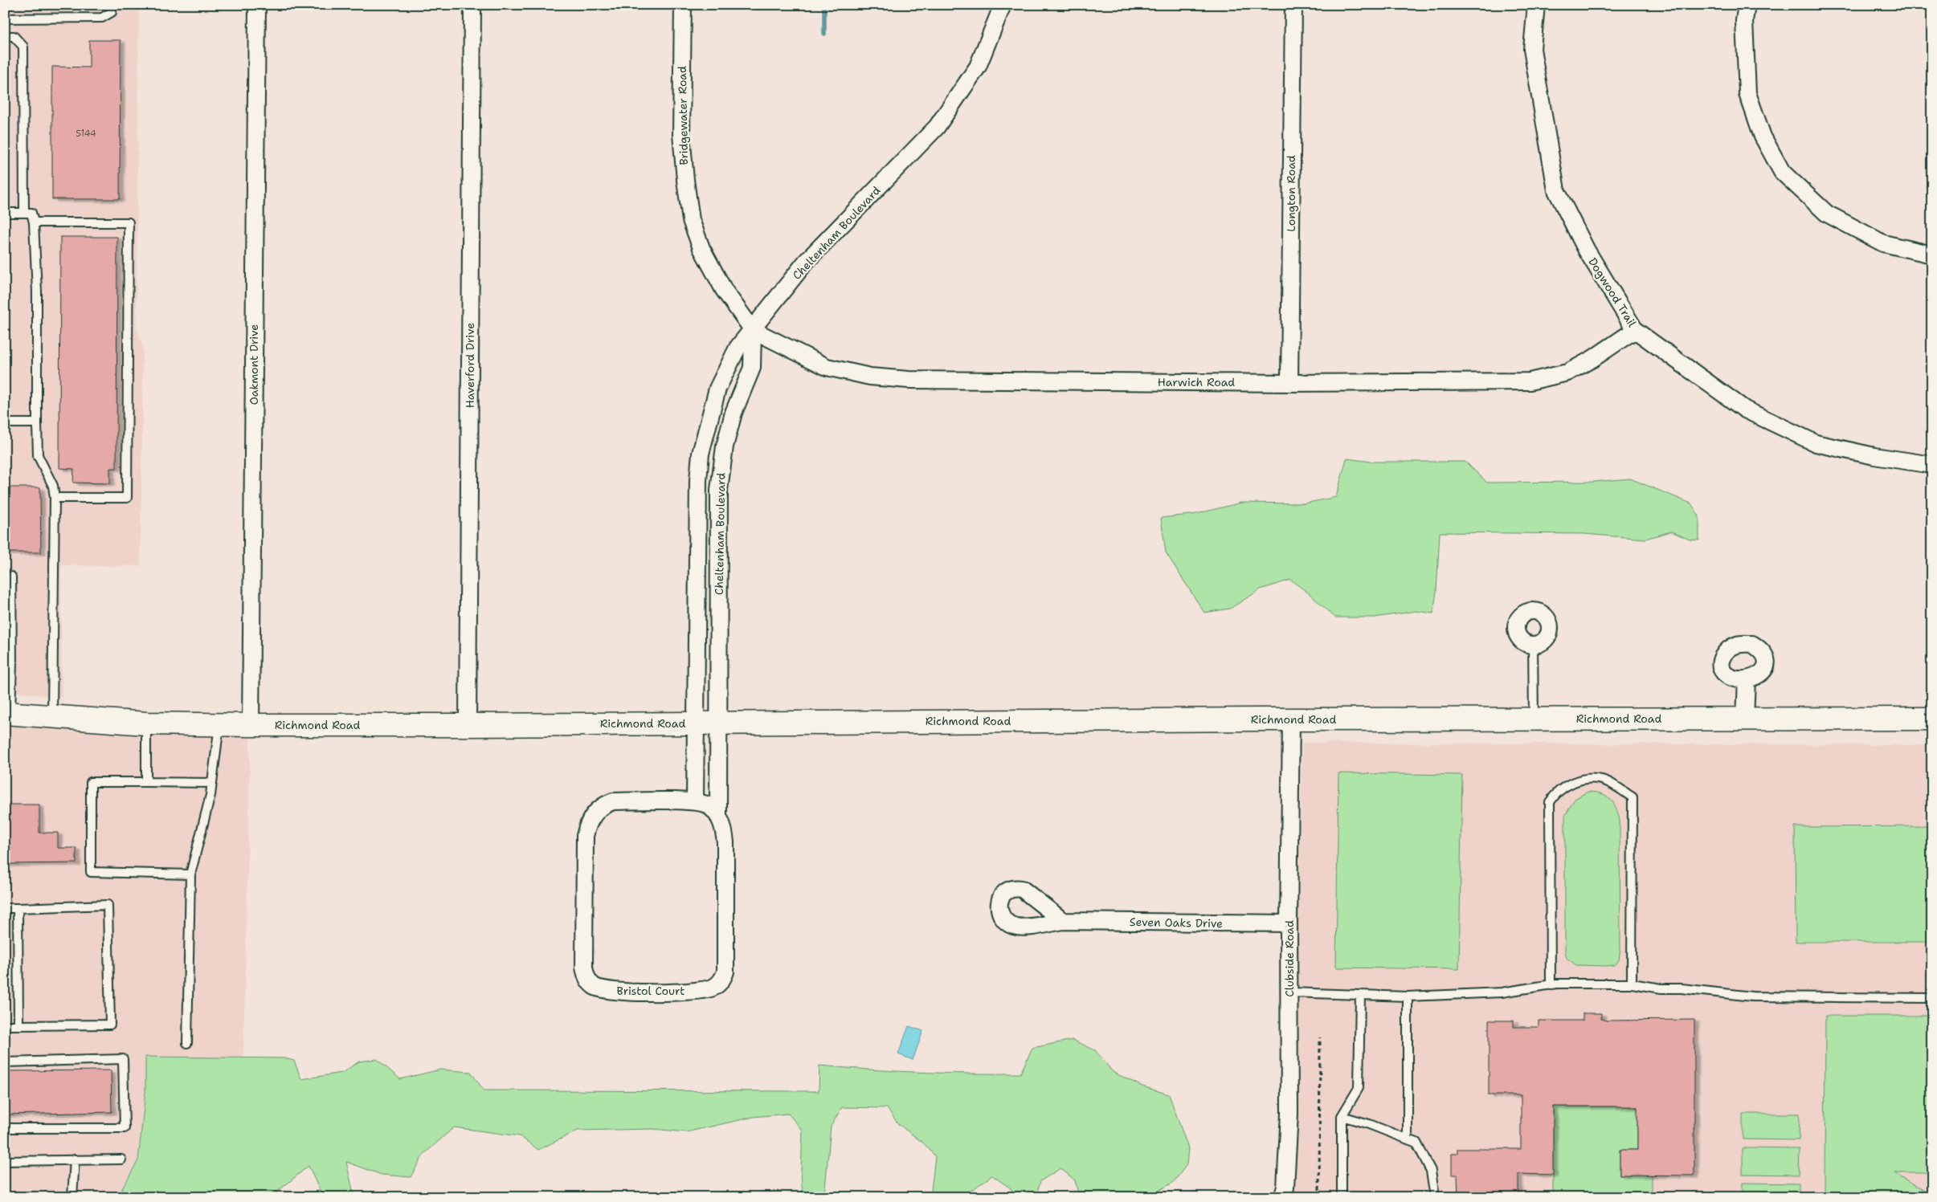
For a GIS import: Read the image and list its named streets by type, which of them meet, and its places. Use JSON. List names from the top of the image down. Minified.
{"streets":{"main road":["Richmond Road"],"street":["Bridgewater Road","Longton Road","Cheltenham Boulevard","Dogwood Trail","Oakmont Drive","Haverford Drive","Harwich Road","Seven Oaks Drive","Clubside Road","Bristol Court"]},"crossings":[["Bridgewater Road","Cheltenham Boulevard"],["Bridgewater Road","Harwich Road"],["Longton Road","Harwich Road"],["Cheltenham Boulevard","Harwich Road"],["Cheltenham Boulevard","Richmond Road"],["Cheltenham Boulevard","Bristol Court"],["Dogwood Trail","Harwich Road"],["Oakmont Drive","Richmond Road"],["Haverford Drive","Richmond Road"],["Richmond Road","Clubside Road"],["Seven Oaks Drive","Clubside Road"]],"house_numbers":["5144"]}
